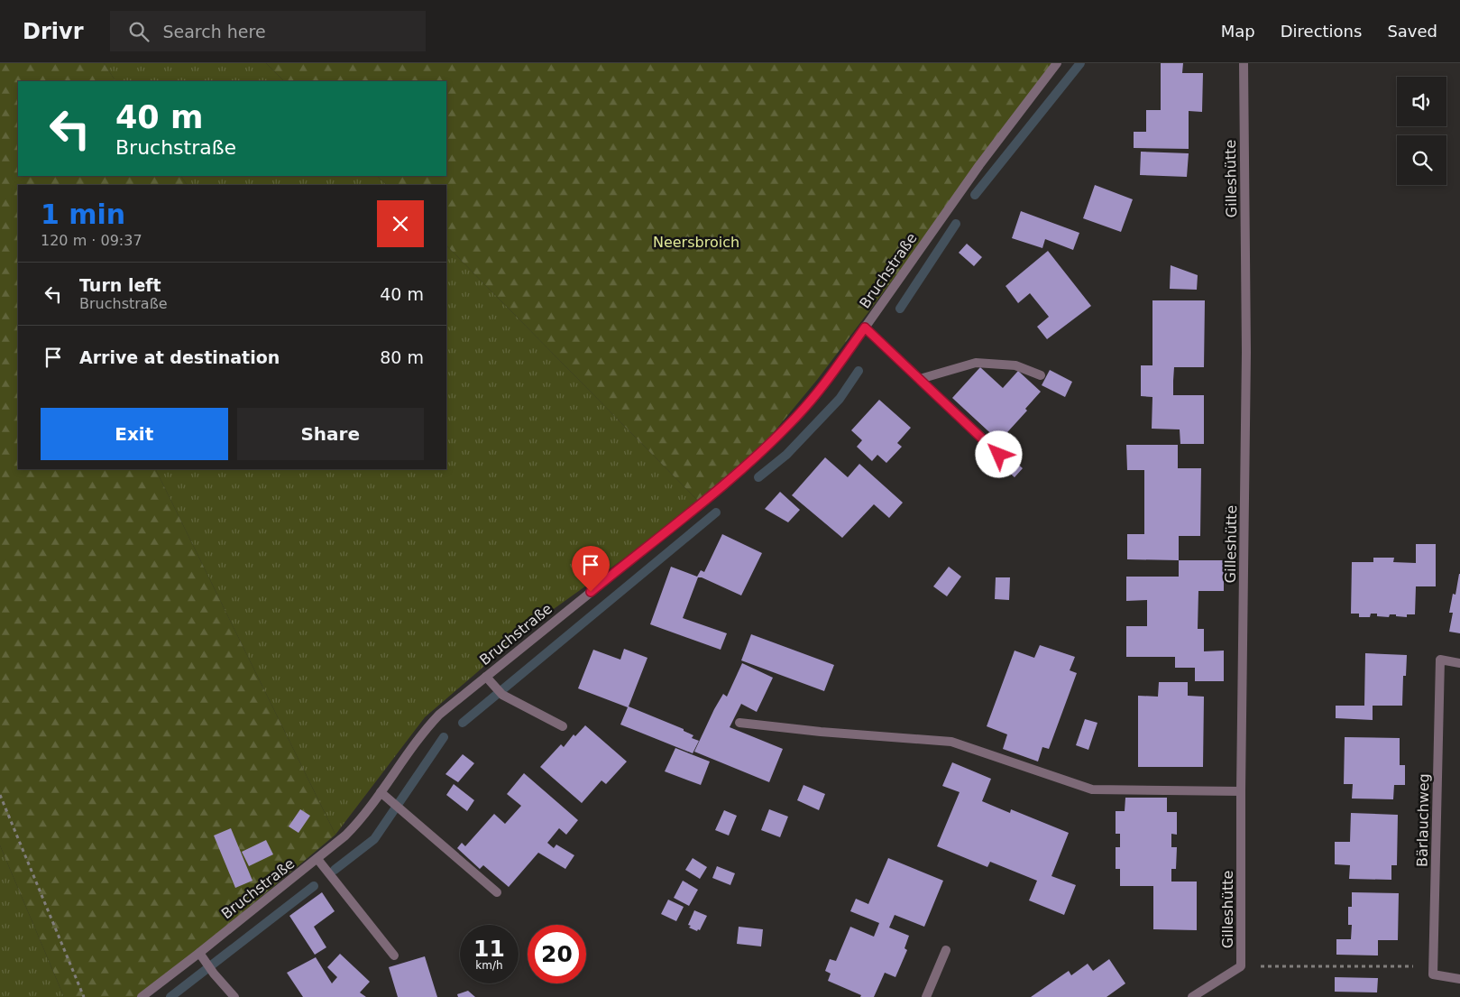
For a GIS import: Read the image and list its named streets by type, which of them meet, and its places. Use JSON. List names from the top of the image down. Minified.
{"streets":{"street":["Gilleshütte","Bruchstraße","Bärlauchweg"]},"parks":["Neersbroich"],"page":{"header":"Drivr","search":"Search here","nav":["Map","Directions","Saved"],"turn":["40 m","Bruchstraße"],"heading":["1 min","120 m · 09:37"],"list":[{"name":"Turn left","note":"Bruchstraße","value":"40 m"},{"name":"Arrive at destination","value":"80 m"}],"buttons":["Exit","Share"],"speed":"11 km/h","limit":"20"}}
